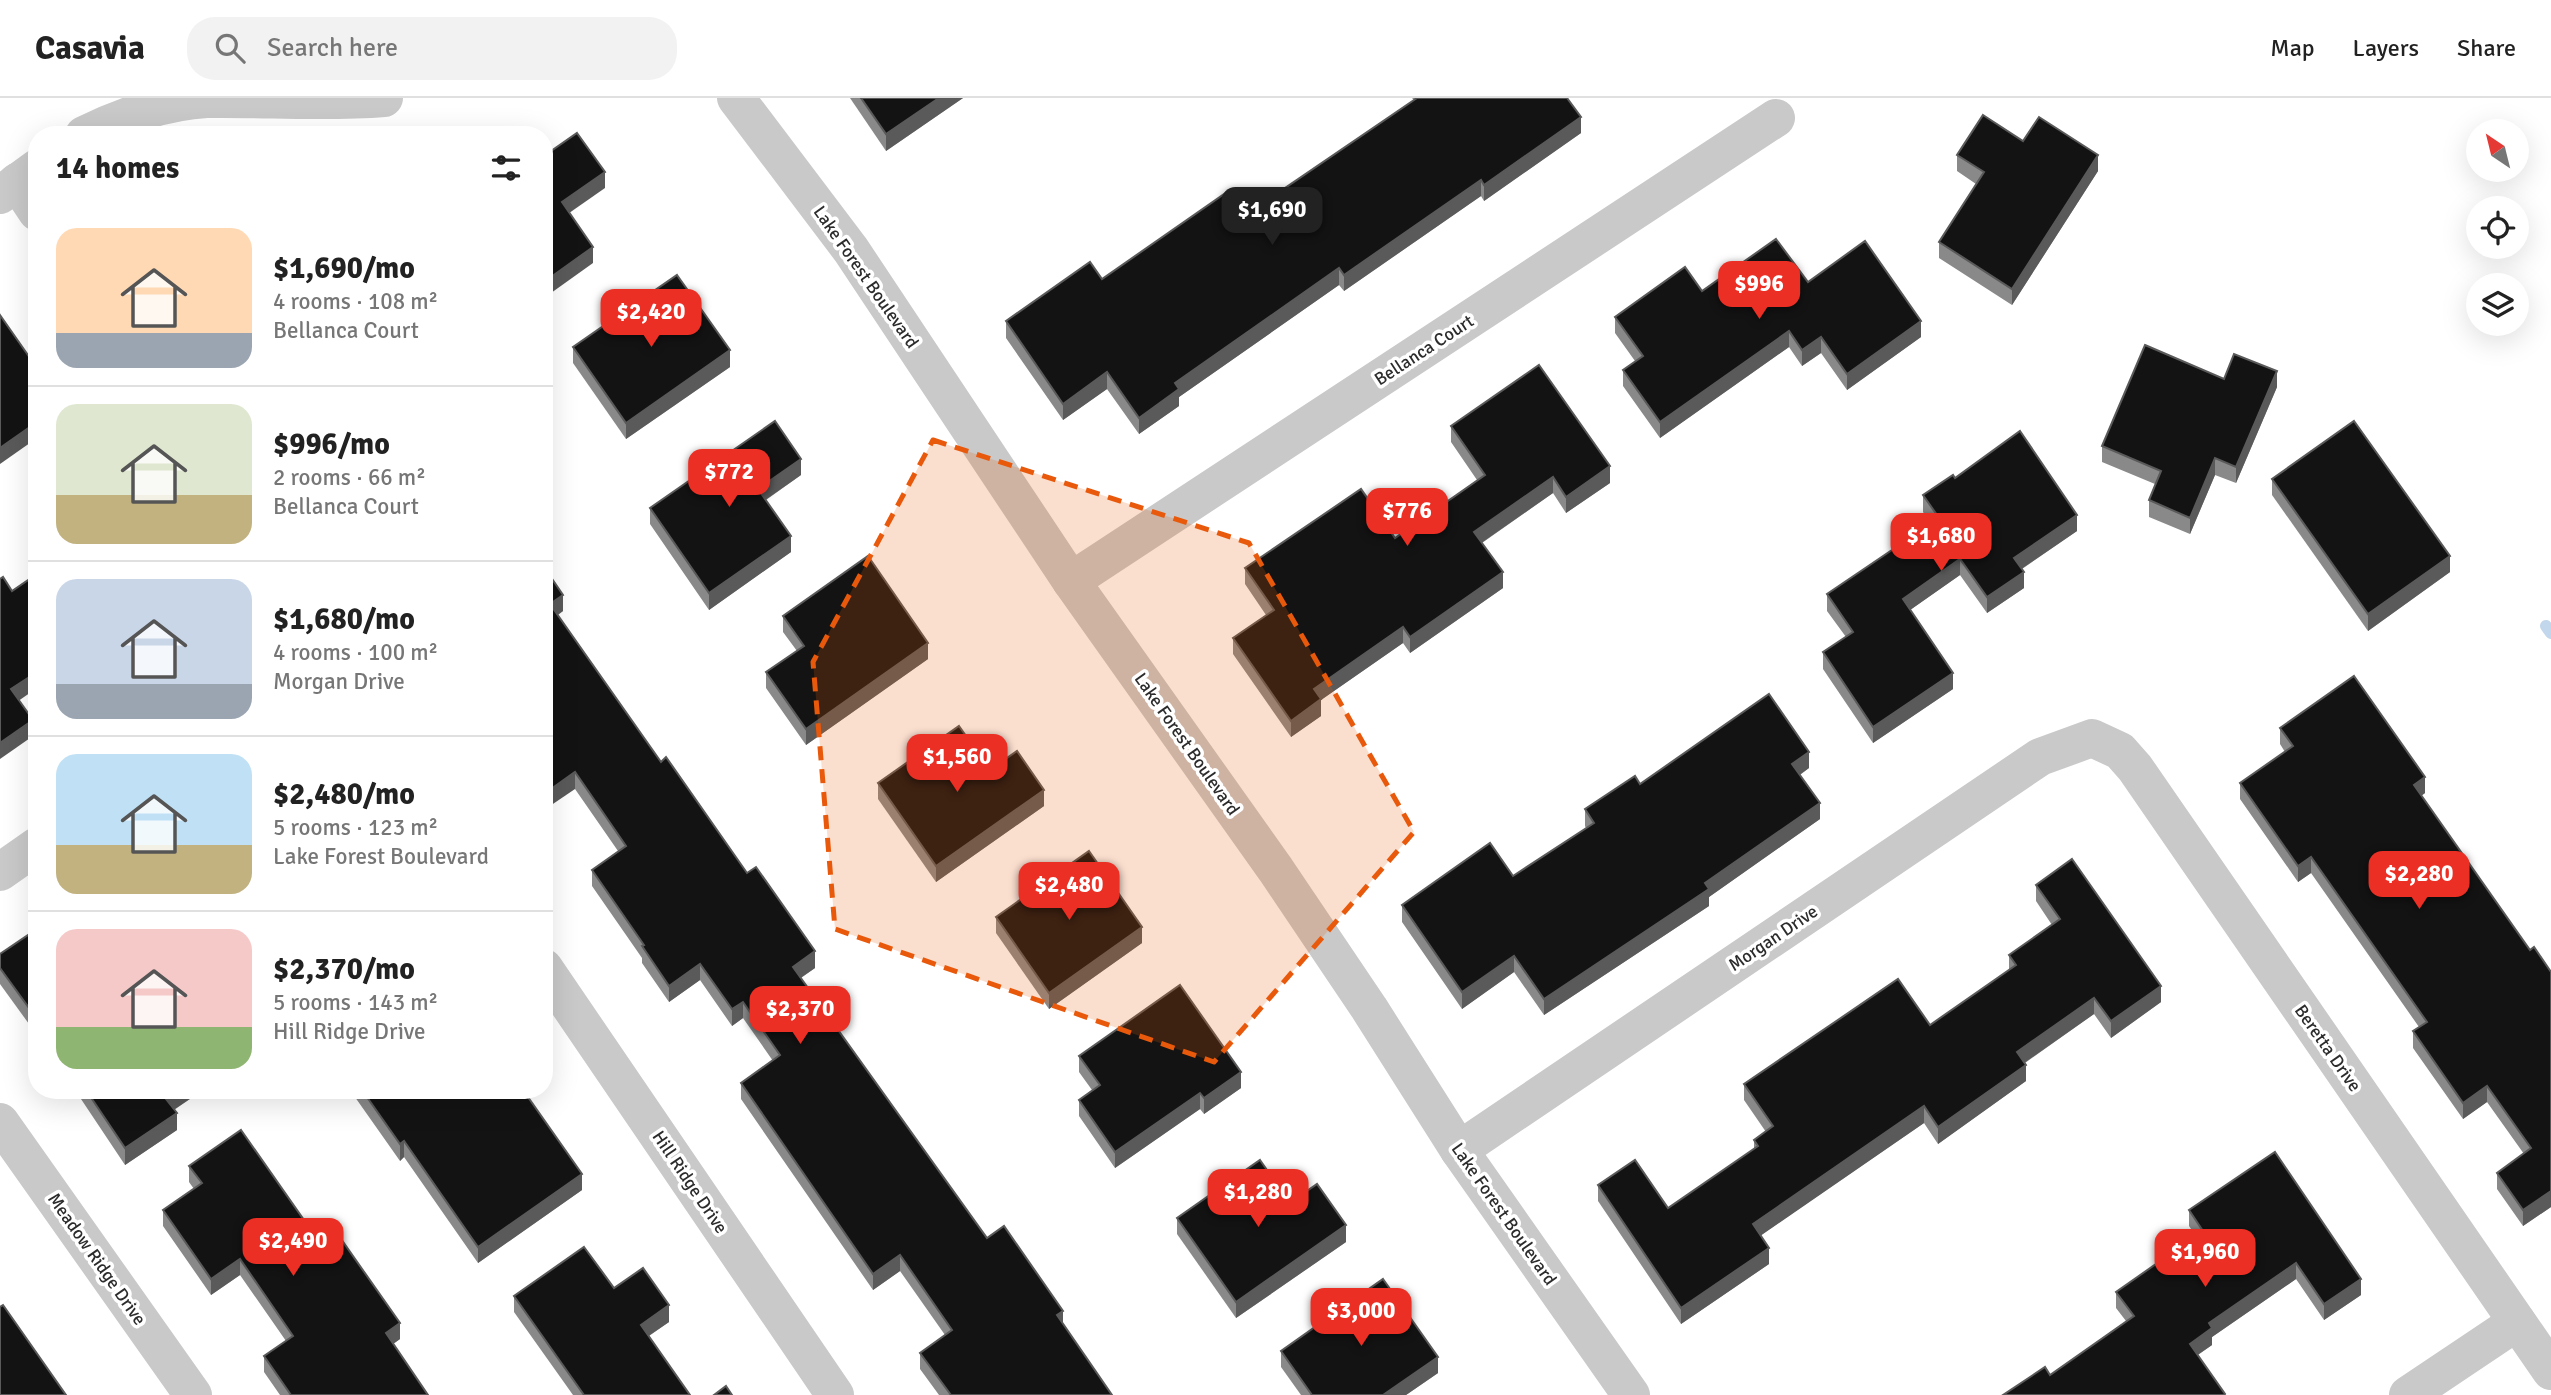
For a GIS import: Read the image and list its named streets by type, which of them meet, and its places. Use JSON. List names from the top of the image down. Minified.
{"streets":{"street":["Lake Forest Boulevard","Bellanca Court","Morgan Drive","Beretta Drive","Hill Ridge Drive","Meadow Ridge Drive"]},"crossings":[["Lake Forest Boulevard","Bellanca Court"],["Lake Forest Boulevard","Morgan Drive"],["Morgan Drive","Beretta Drive"]],"north":"top left","page":{"header":"Casavia","search":"Search here","nav":["Map","Layers","Share"],"heading":"14 homes","price":["$1,690","$996","$2,420","$772","$776","$1,680","$1,560","$2,280","$2,480","$2,370","$1,280","$2,490","$1,960","$3,000"],"list":[{"name":"$1,690/mo","note":"4 rooms · 108 m² · Bellanca Court"},{"name":"$996/mo","note":"2 rooms · 66 m² · Bellanca Court"},{"name":"$1,680/mo","note":"4 rooms · 100 m² · Morgan Drive"},{"name":"$2,480/mo","note":"5 rooms · 123 m² · Lake Forest Boulevard"},{"name":"$2,370/mo","note":"5 rooms · 143 m² · Hill Ridge Drive"}]}}
